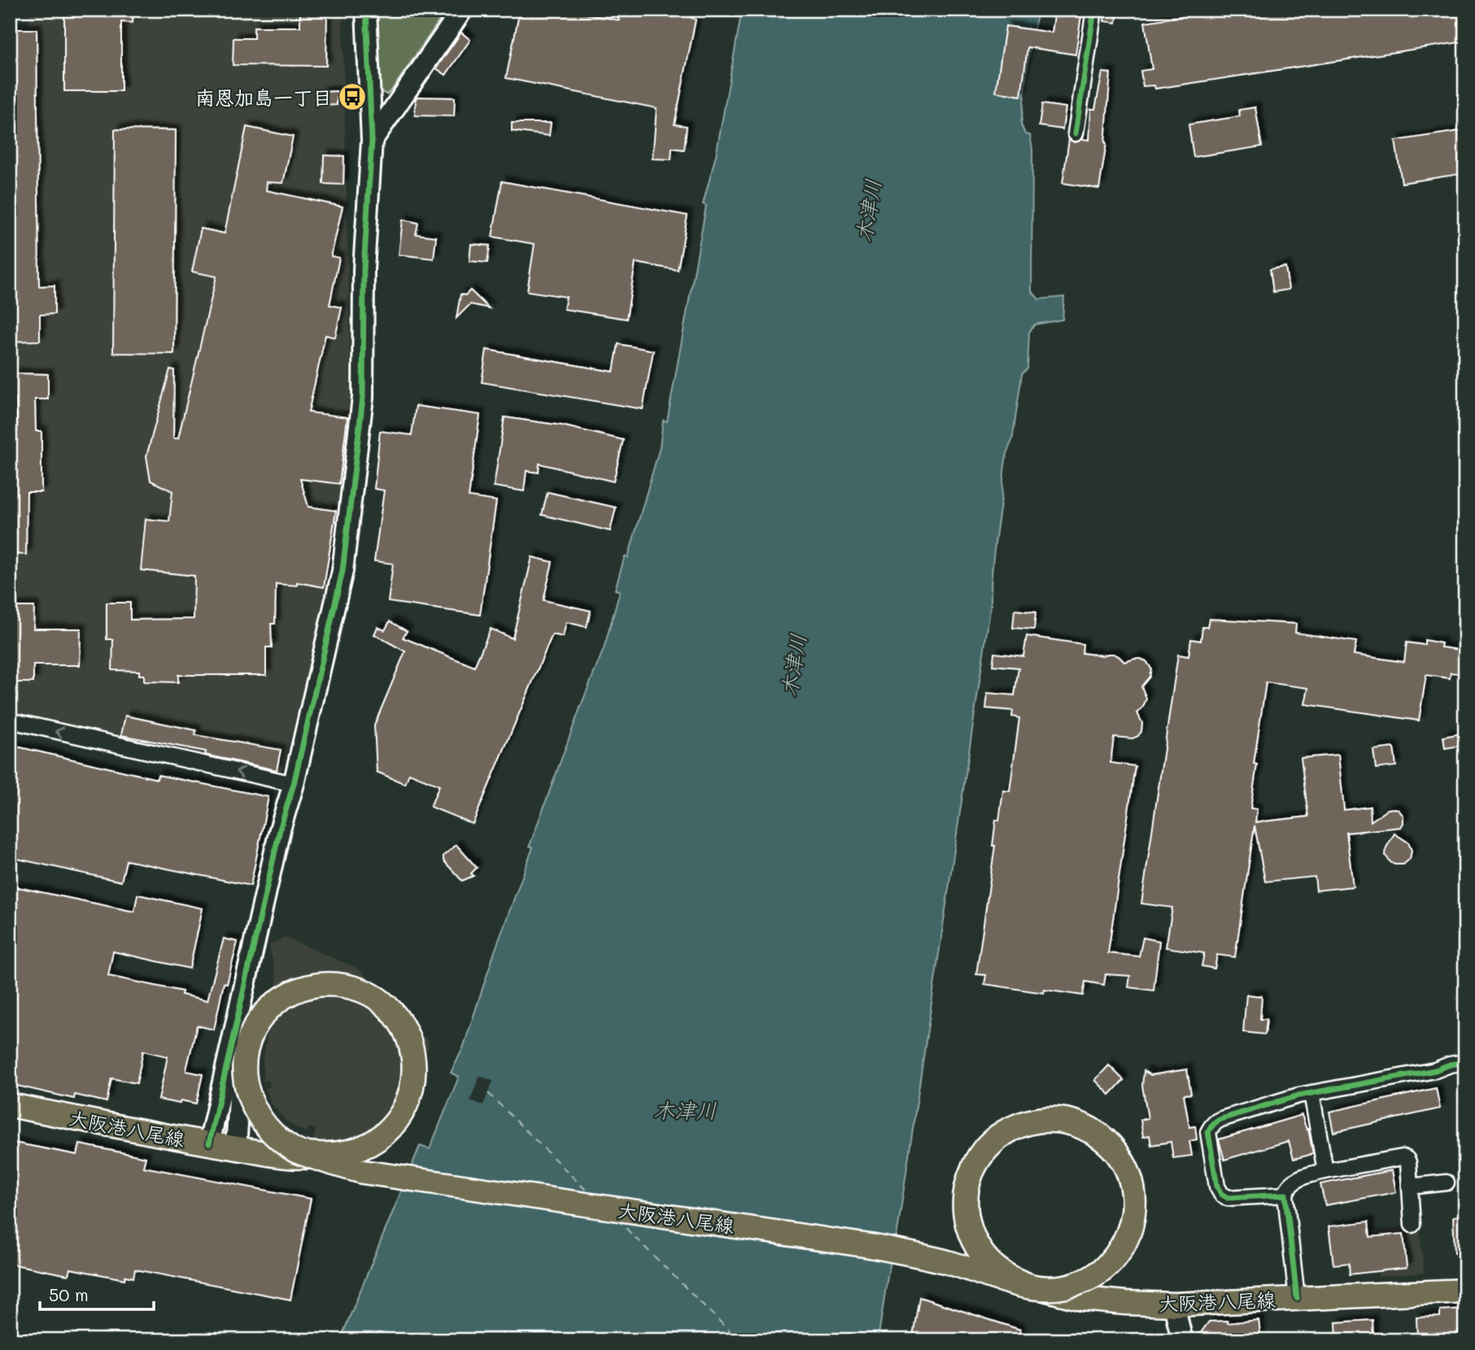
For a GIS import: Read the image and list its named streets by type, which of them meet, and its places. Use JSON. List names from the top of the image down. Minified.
{"streets":{"main road":["大阪港八尾線"]},"water":["木津川"],"places":{"bus stop":["南恩加島一丁目"]},"scale_bar":"50 m"}
